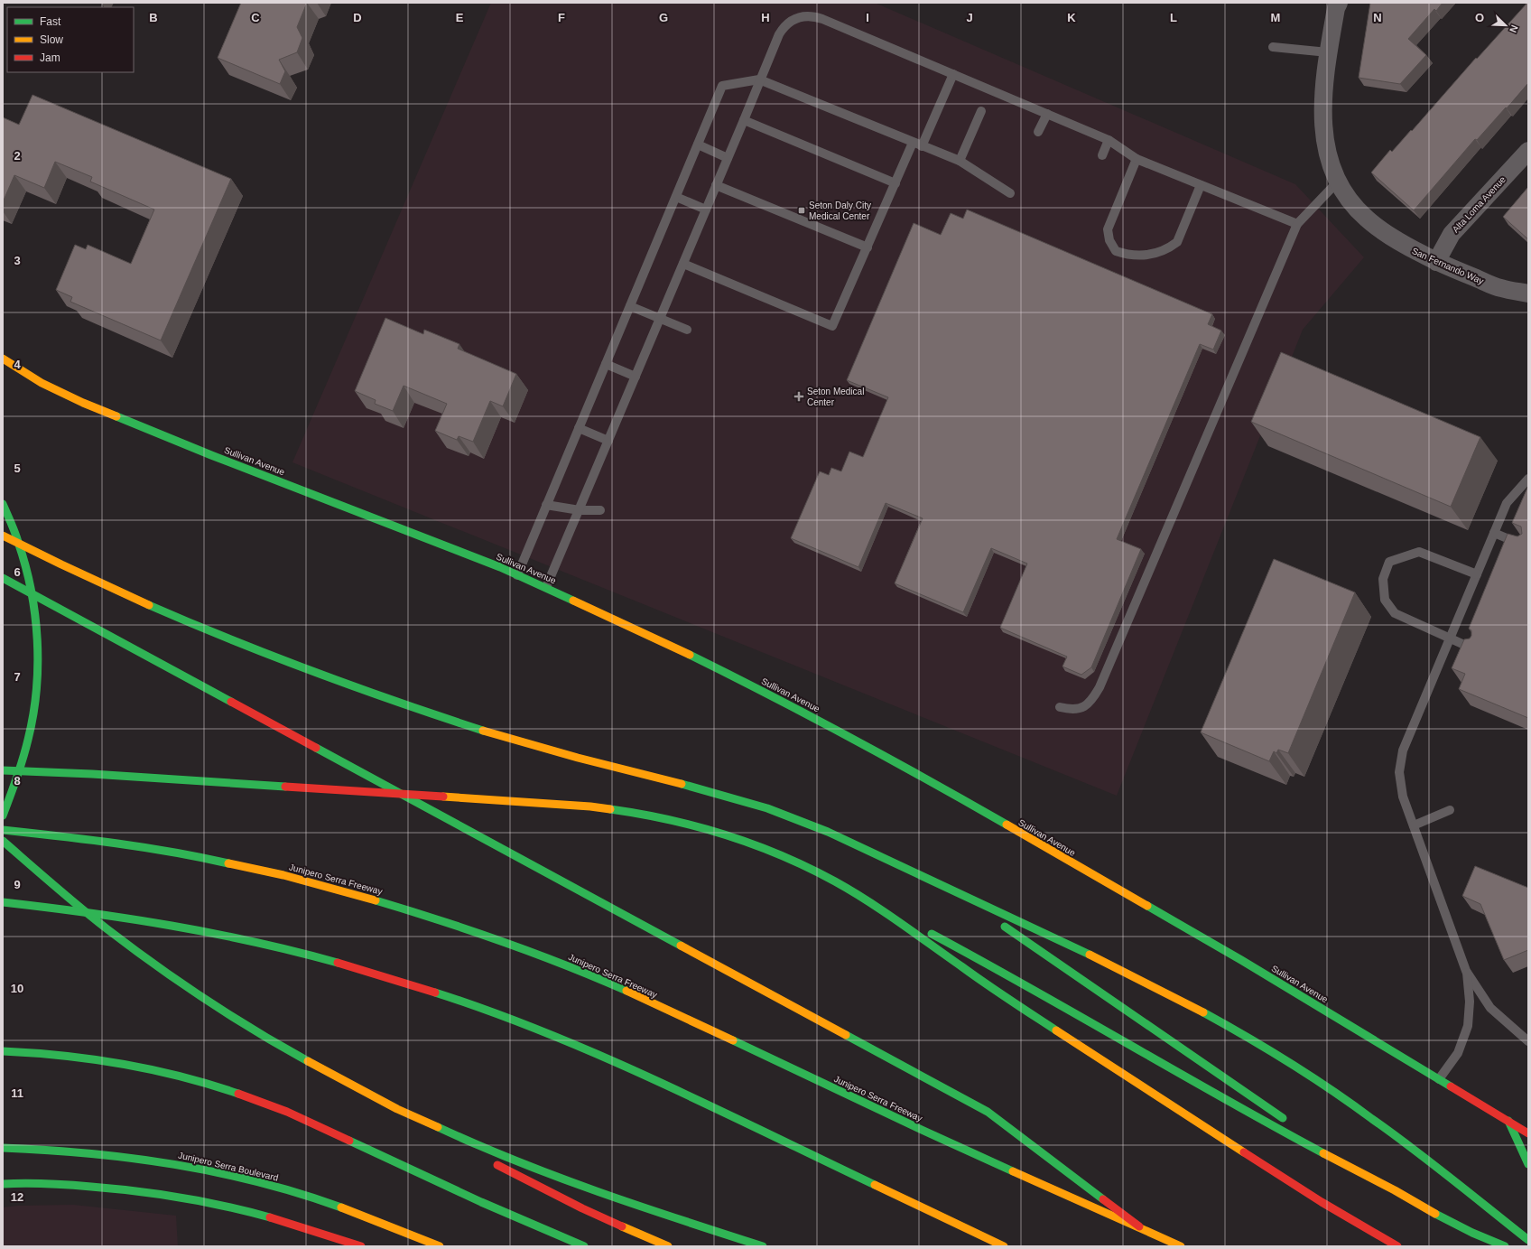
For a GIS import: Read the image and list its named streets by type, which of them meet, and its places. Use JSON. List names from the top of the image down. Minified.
{"streets":{"main road":["Sullivan Avenue","Junipero Serra Freeway","Junipero Serra Boulevard"],"street":["Alta Loma Avenue","San Fernando Way"]},"crossings":[["Alta Loma Avenue","San Fernando Way"]],"places":{"transit":["Seton Daly City Medical Center"],"health":["Seton Medical Center"]},"legend":["Fast","Slow","Jam"],"north":"bottom right","grid":{"columns":["B","C","D","E","F","G","H","I","J","K","L","M","N","O"],"rows":["2","3","4","5","6","7","8","9","10","11","12"]}}
